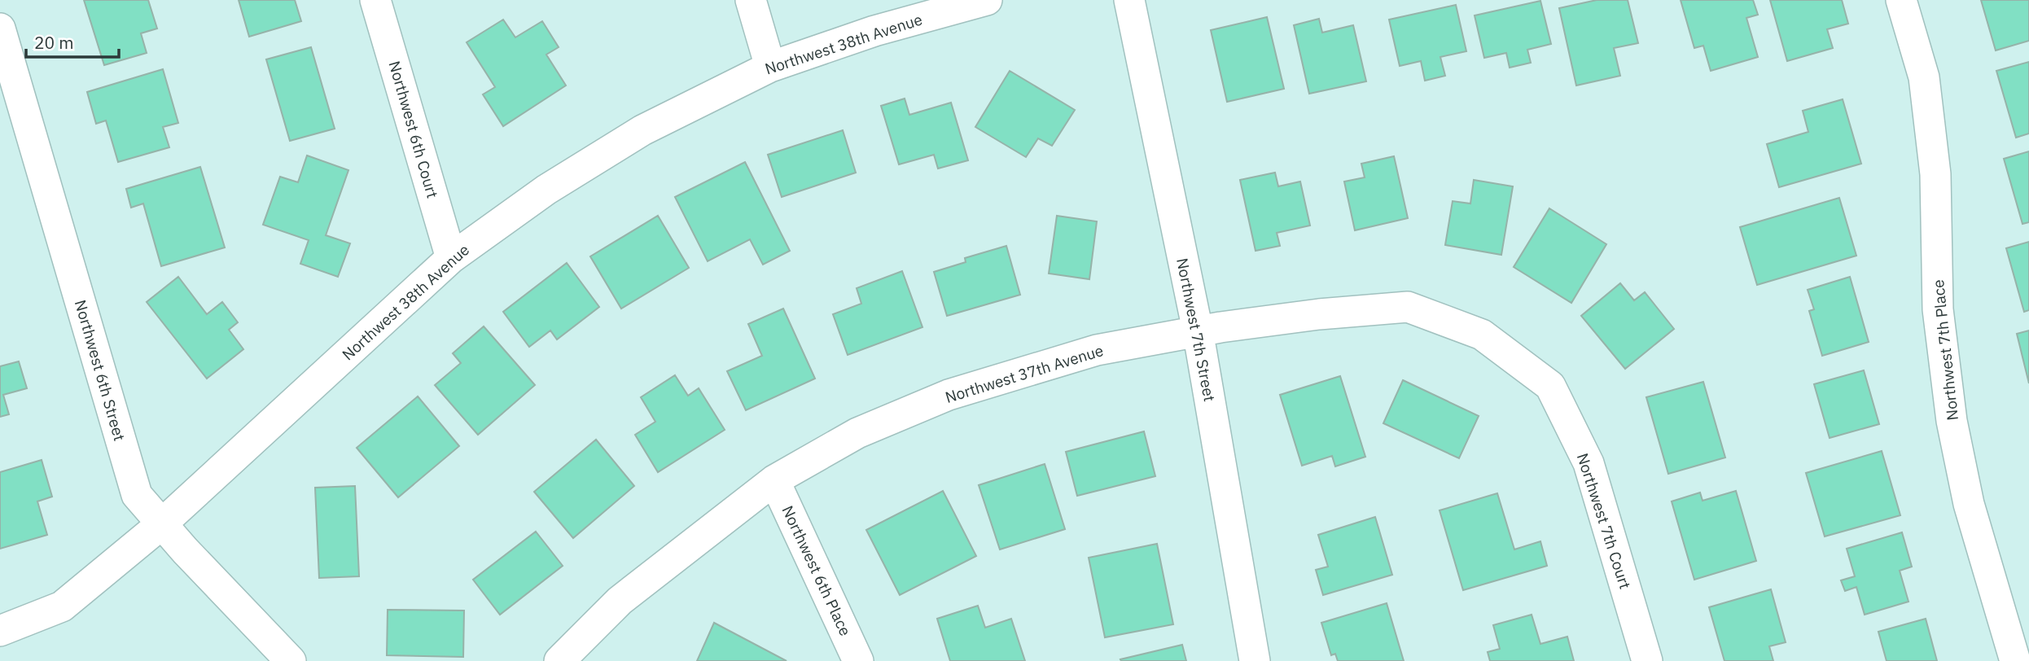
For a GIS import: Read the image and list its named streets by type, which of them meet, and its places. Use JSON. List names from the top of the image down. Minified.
{"streets":{"street":["Northwest 38th Avenue","Northwest 6th Court","Northwest 7th Street","Northwest 7th Place","Northwest 6th Street","Northwest 37th Avenue","Northwest 7th Court","Northwest 6th Place"]},"crossings":[["Northwest 38th Avenue","Northwest 6th Court"],["Northwest 38th Avenue","Northwest 6th Street"],["Northwest 7th Street","Northwest 37th Avenue"],["Northwest 37th Avenue","Northwest 7th Court"],["Northwest 37th Avenue","Northwest 6th Place"]],"scale_bar":"20 m"}
